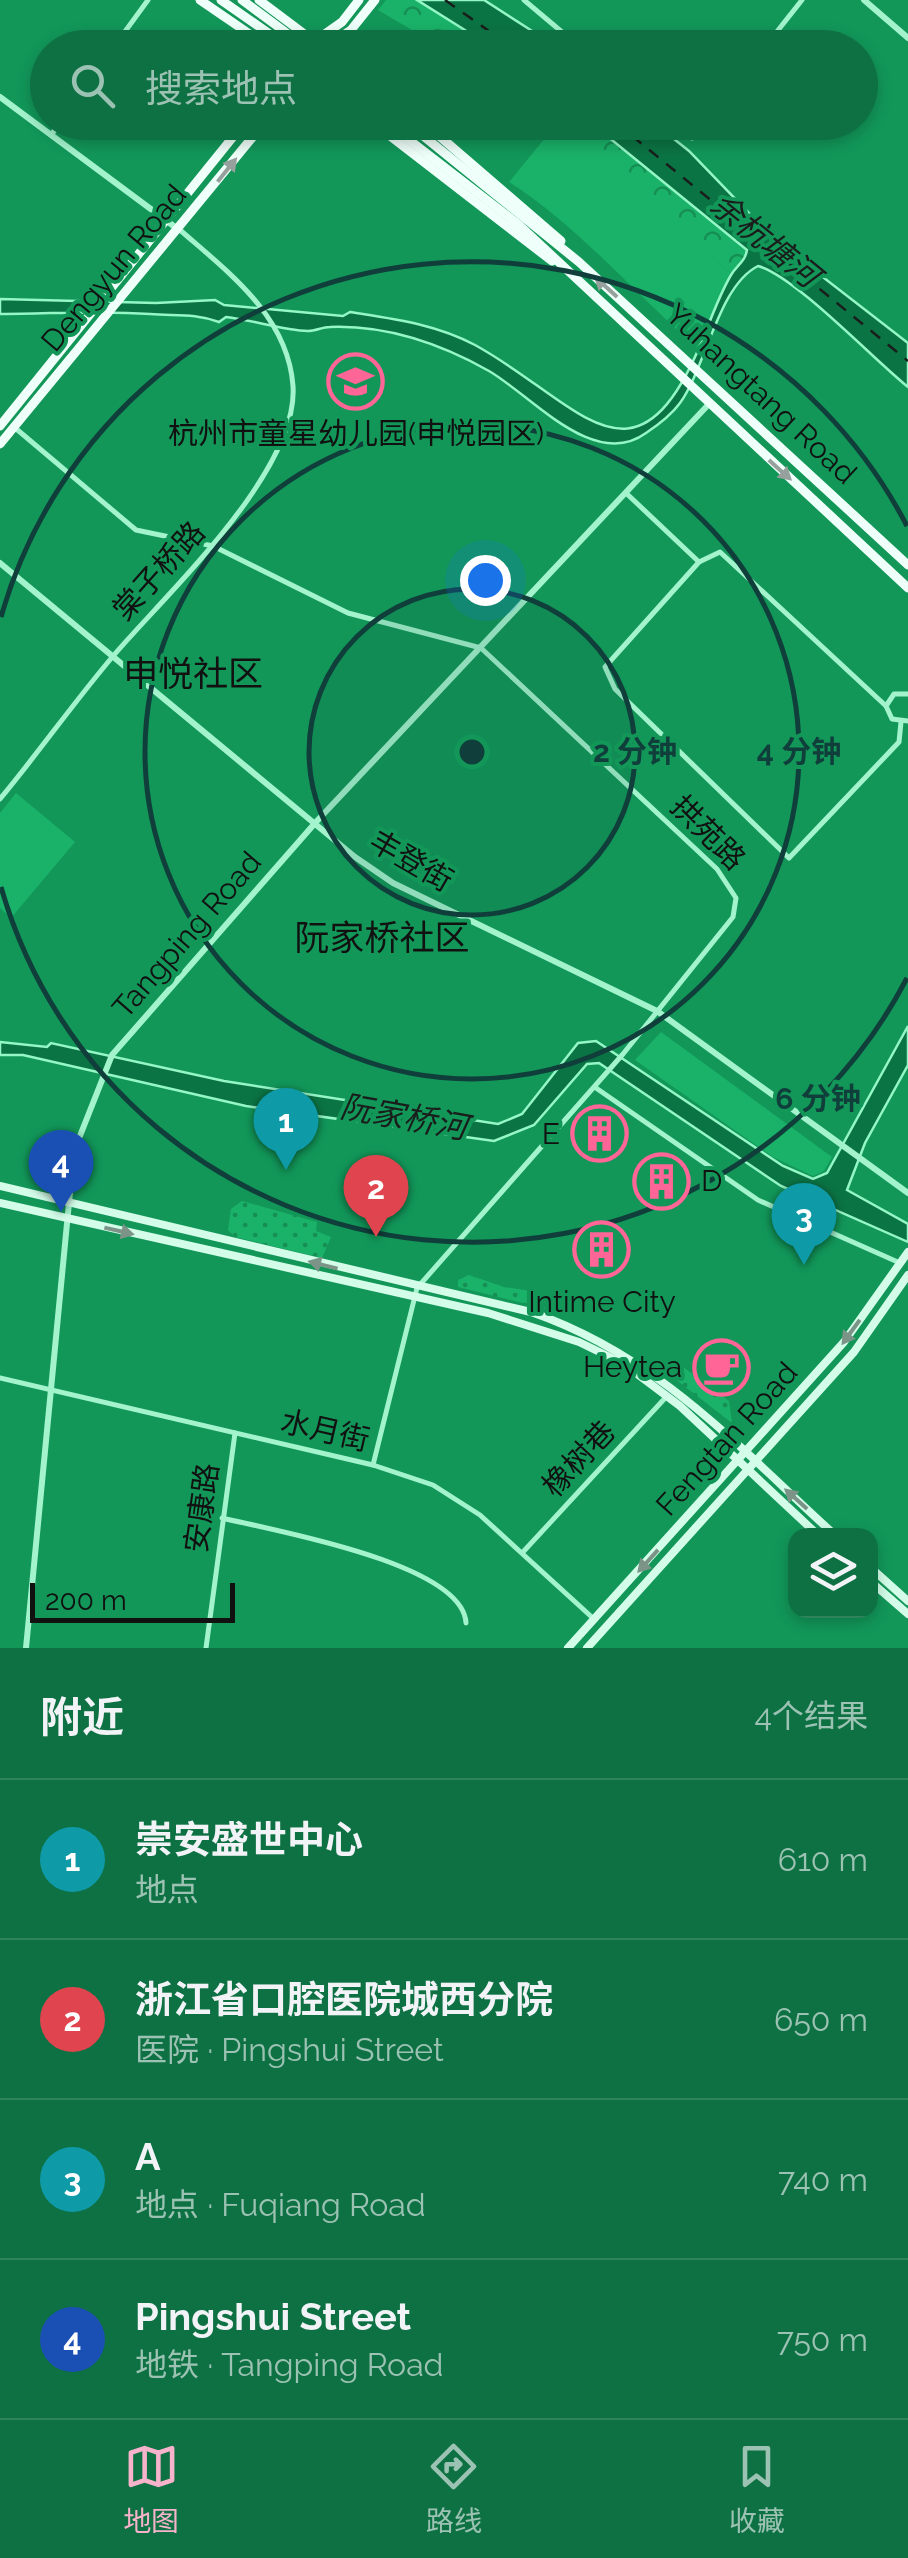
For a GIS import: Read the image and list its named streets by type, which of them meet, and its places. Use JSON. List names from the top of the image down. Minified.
{"streets":{"main road":["Dengyun Road","Yuhangtang Road","Fengtan Road"],"street":["棠子桥路","拱苑路","丰登街","Tangping Road","水月街","橡树巷","安康路"]},"crossings":[["Dengyun Road","棠子桥路"],["Dengyun Road","拱苑路"],["Yuhangtang Road","Tangping Road"],["棠子桥路","拱苑路"],["棠子桥路","丰登街"],["拱苑路","丰登街"],["拱苑路","Tangping Road"],["拱苑路","水月街"],["丰登街","Tangping Road"],["Tangping Road","水月街"],["水月街","Fengtan Road"],["水月街","橡树巷"],["水月街","安康路"]],"districts":["申悦社区","阮家桥社区"],"water":["余杭塘河","阮家桥河"],"places":{"school or university":["杭州市童星幼儿园(申悦园区)"],"building":["E","D","Intime City"],"cafe":["Heytea"]},"scale_bar":"200 m","page":{"search":"搜索地点","pins":["1","4","2","3"],"scale":"200 m","heading":["附近","4个结果"],"list":[{"mark":"1","name":"崇安盛世中心","note":"地点","value":"610 m"},{"mark":"2","name":"浙江省口腔医院城西分院","note":"医院 · Pingshui Street","value":"650 m"},{"mark":"3","name":"A","note":"地点 · Fuqiang Road","value":"740 m"},{"mark":"4","name":"Pingshui Street","note":"地铁 · Tangping Road","value":"750 m"}],"nav":["地图","路线","收藏"]},"rings":["2 分钟","4 分钟","6 分钟"]}
